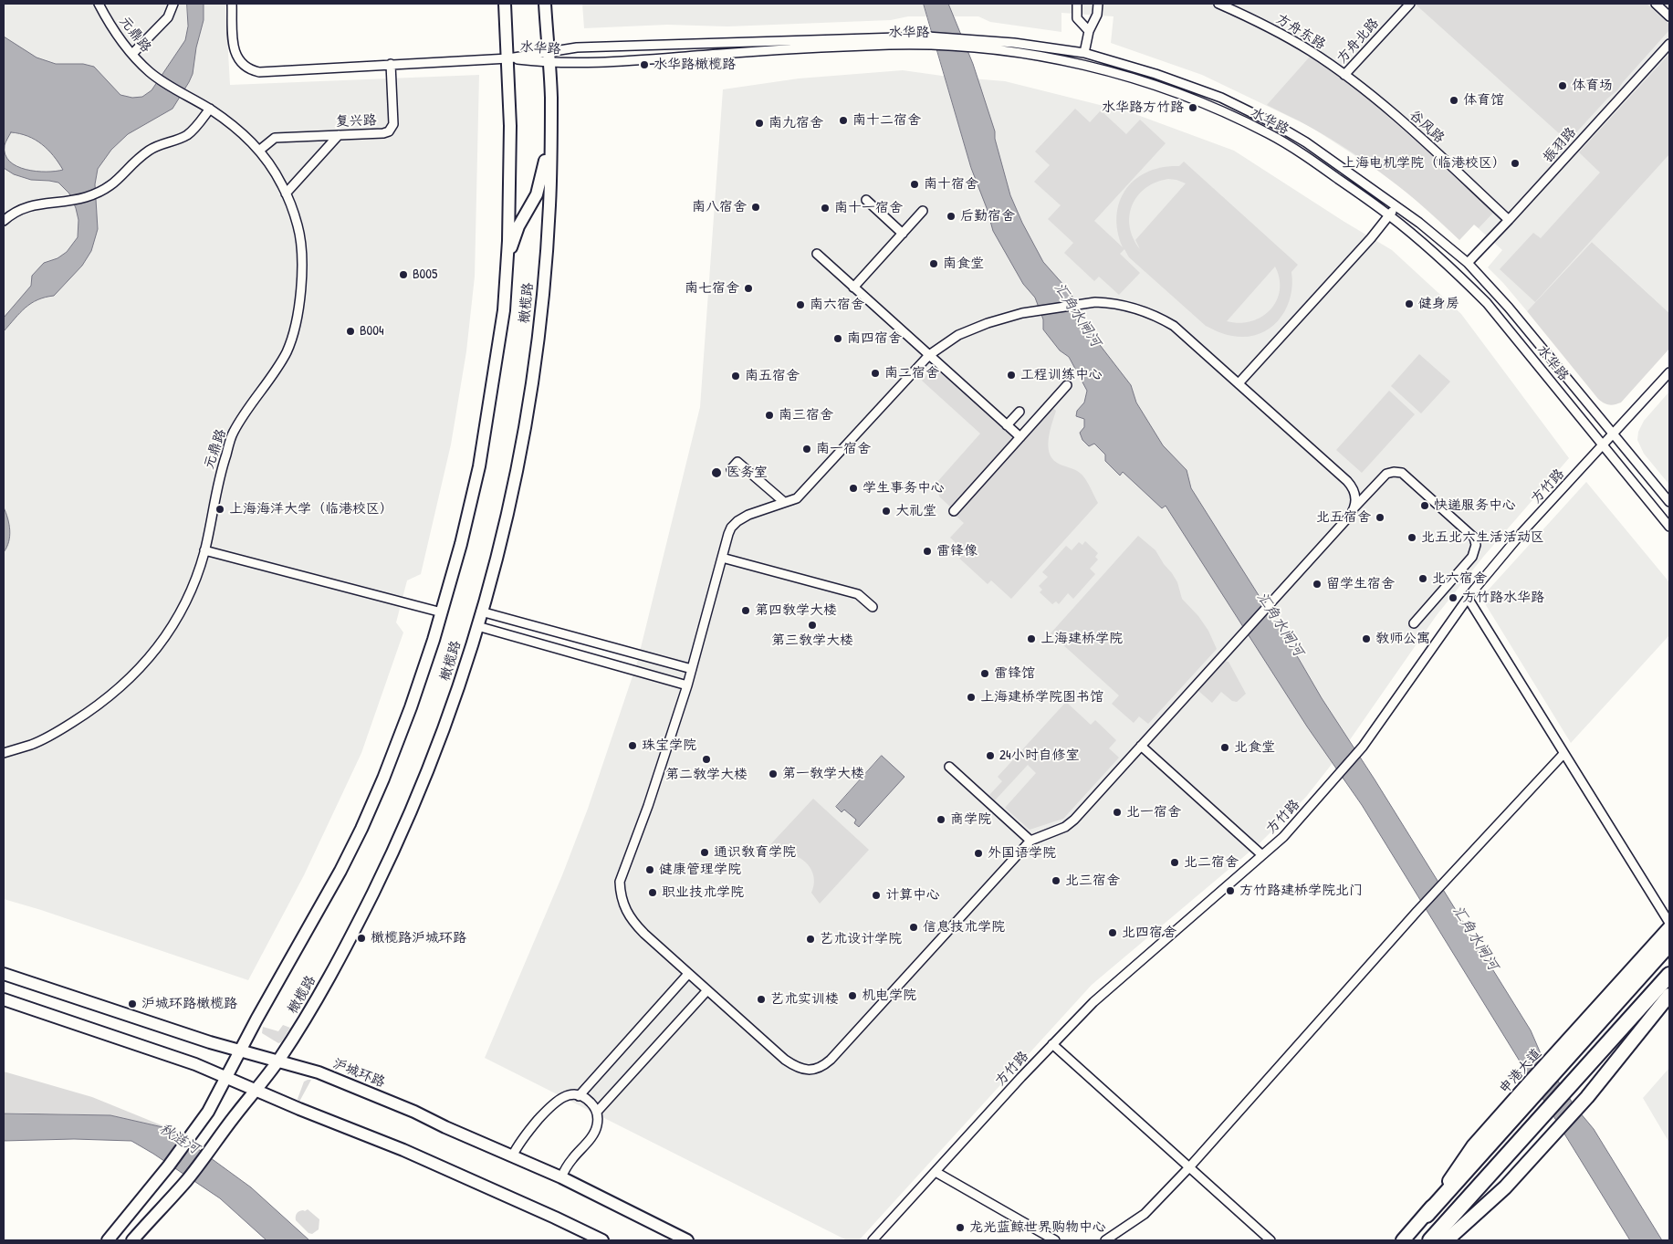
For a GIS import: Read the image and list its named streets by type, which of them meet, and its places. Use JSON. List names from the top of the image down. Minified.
{"streets":{"main road":["橄榄路","申港大道","沪城环路"],"street":["方舟东路","水华路","元鼎路","方舟北路","复兴路","谷风路","振羽路","方竹路"]},"crossings":[["方舟东路","方舟北路"],["方舟东路","谷风路"],["水华路","复兴路"],["水华路","振羽路"],["水华路","橄榄路"],["水华路","方竹路"],["元鼎路","复兴路"],["方舟北路","谷风路"],["谷风路","振羽路"],["橄榄路","沪城环路"]],"water":["汇角水闸河","秋涟河"],"places":["水华路橄榄路","体育场","体育馆","水华路方竹路","南十二宿舍","南九宿舍","上海电机学院（临港校区）","南十宿舍","南八宿舍","南十一宿舍","后勤宿舍","南食堂","B005","南七宿舍","健身房","南六宿舍","B004","南四宿舍","南二宿舍","工程训练中心","南五宿舍","南三宿舍","南一宿舍","医务室","学生事务中心","快递服务中心","上海海洋大学（临港校区）","大礼堂","北五宿舍","北五北六生活活动区","雷锋像","北六宿舍","留学生宿舍","方竹路水华路","第四教学大楼","第三教学大楼","上海建桥学院","教师公寓","雷锋馆","上海建桥学院图书馆","珠宝学院","北食堂","24小时自修室","第二教学大楼","第一教学大楼","北一宿舍","商学院","通识教育学院","外国语学院","北二宿舍","健康管理学院","北三宿舍","方竹路建桥学院北门","职业技术学院","计算中心","信息技术学院","北四宿舍","橄榄路沪城环路","艺术设计学院","机电学院","艺术实训楼","沪城环路橄榄路","龙光蓝鲸世界购物中心"]}
